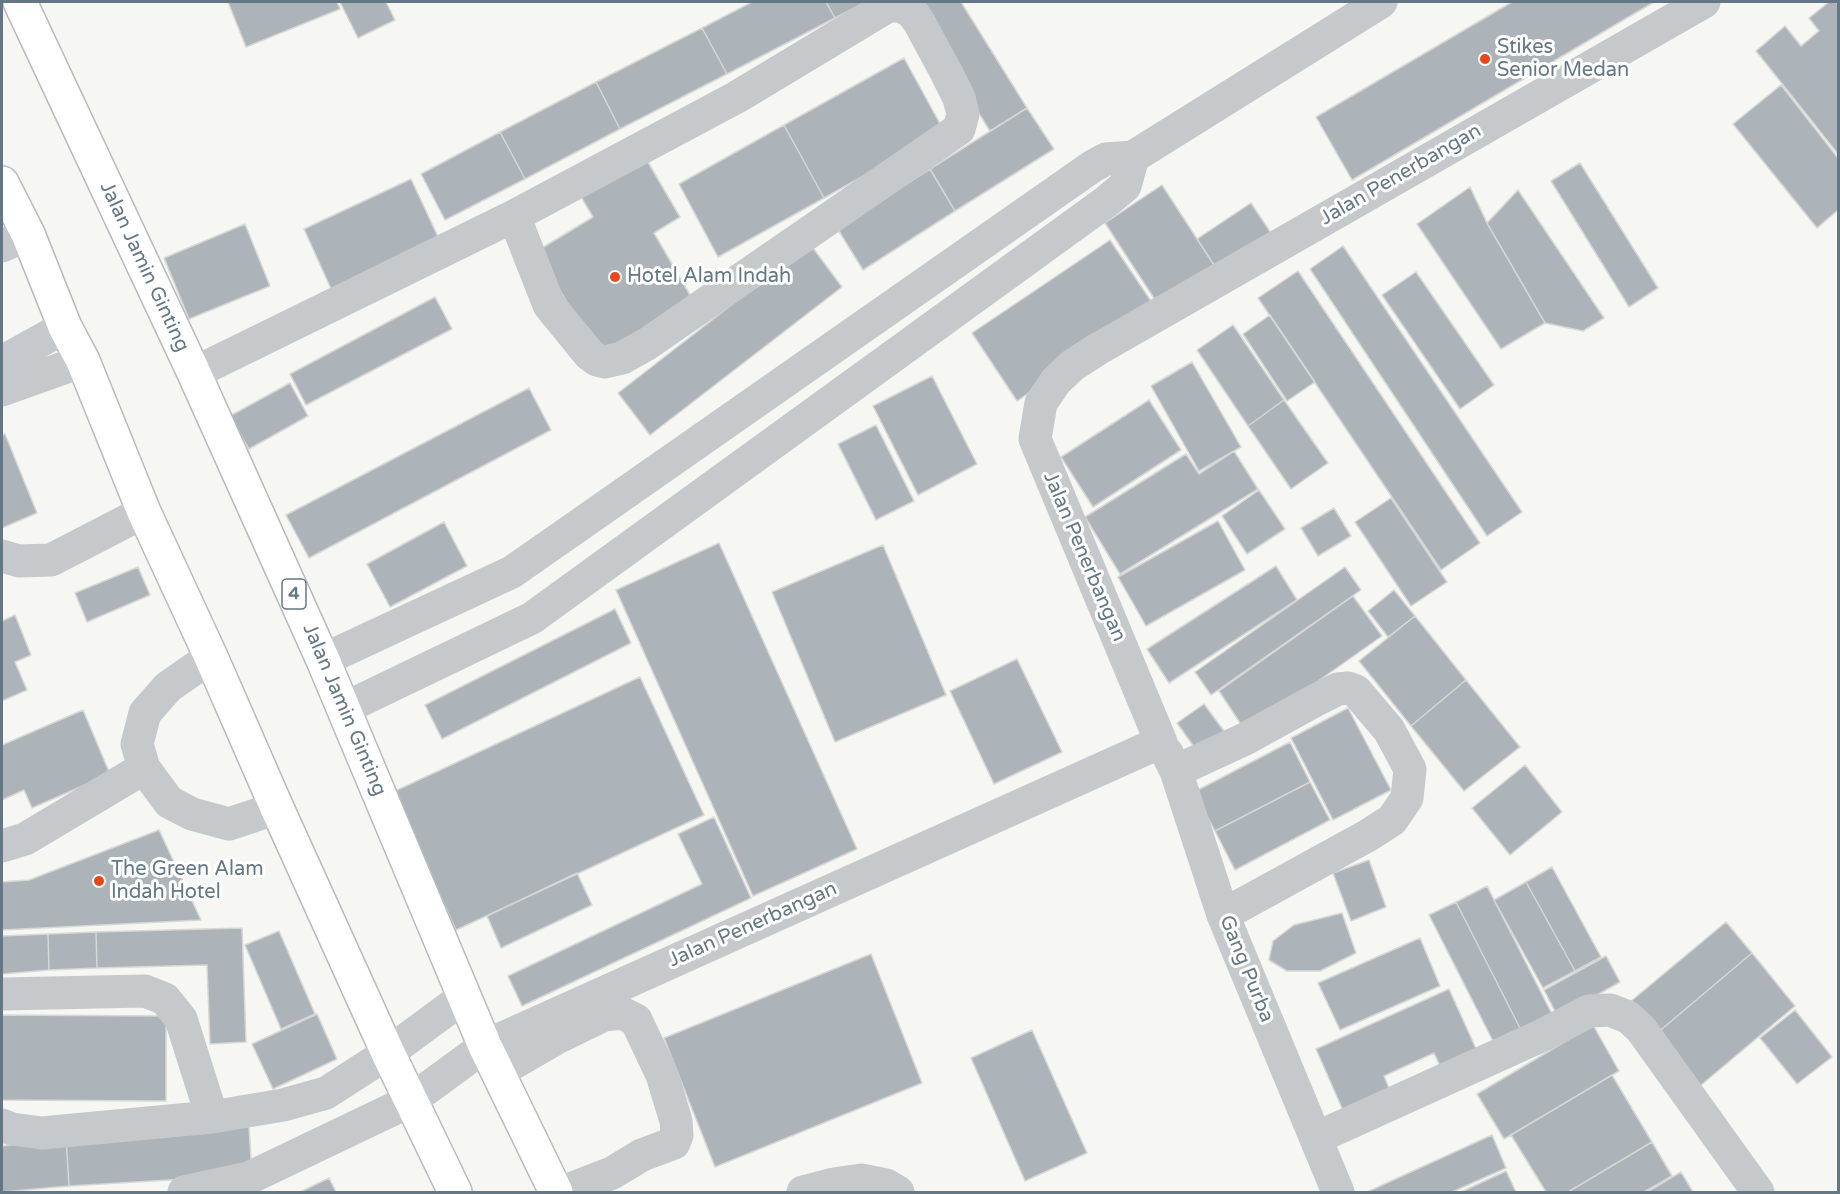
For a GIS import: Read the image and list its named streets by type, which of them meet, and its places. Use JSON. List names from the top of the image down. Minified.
{"streets":{"highway":["Jalan Jamin Ginting","4"],"street":["Jalan Penerbangan","Gang Purba"]},"crossings":[["Jalan Penerbangan","Jalan Jamin Ginting"],["Jalan Penerbangan","Gang Purba"]],"places":["Stikes Senior Medan","Hotel Alam Indah","The Green Alam Indah Hotel"]}
